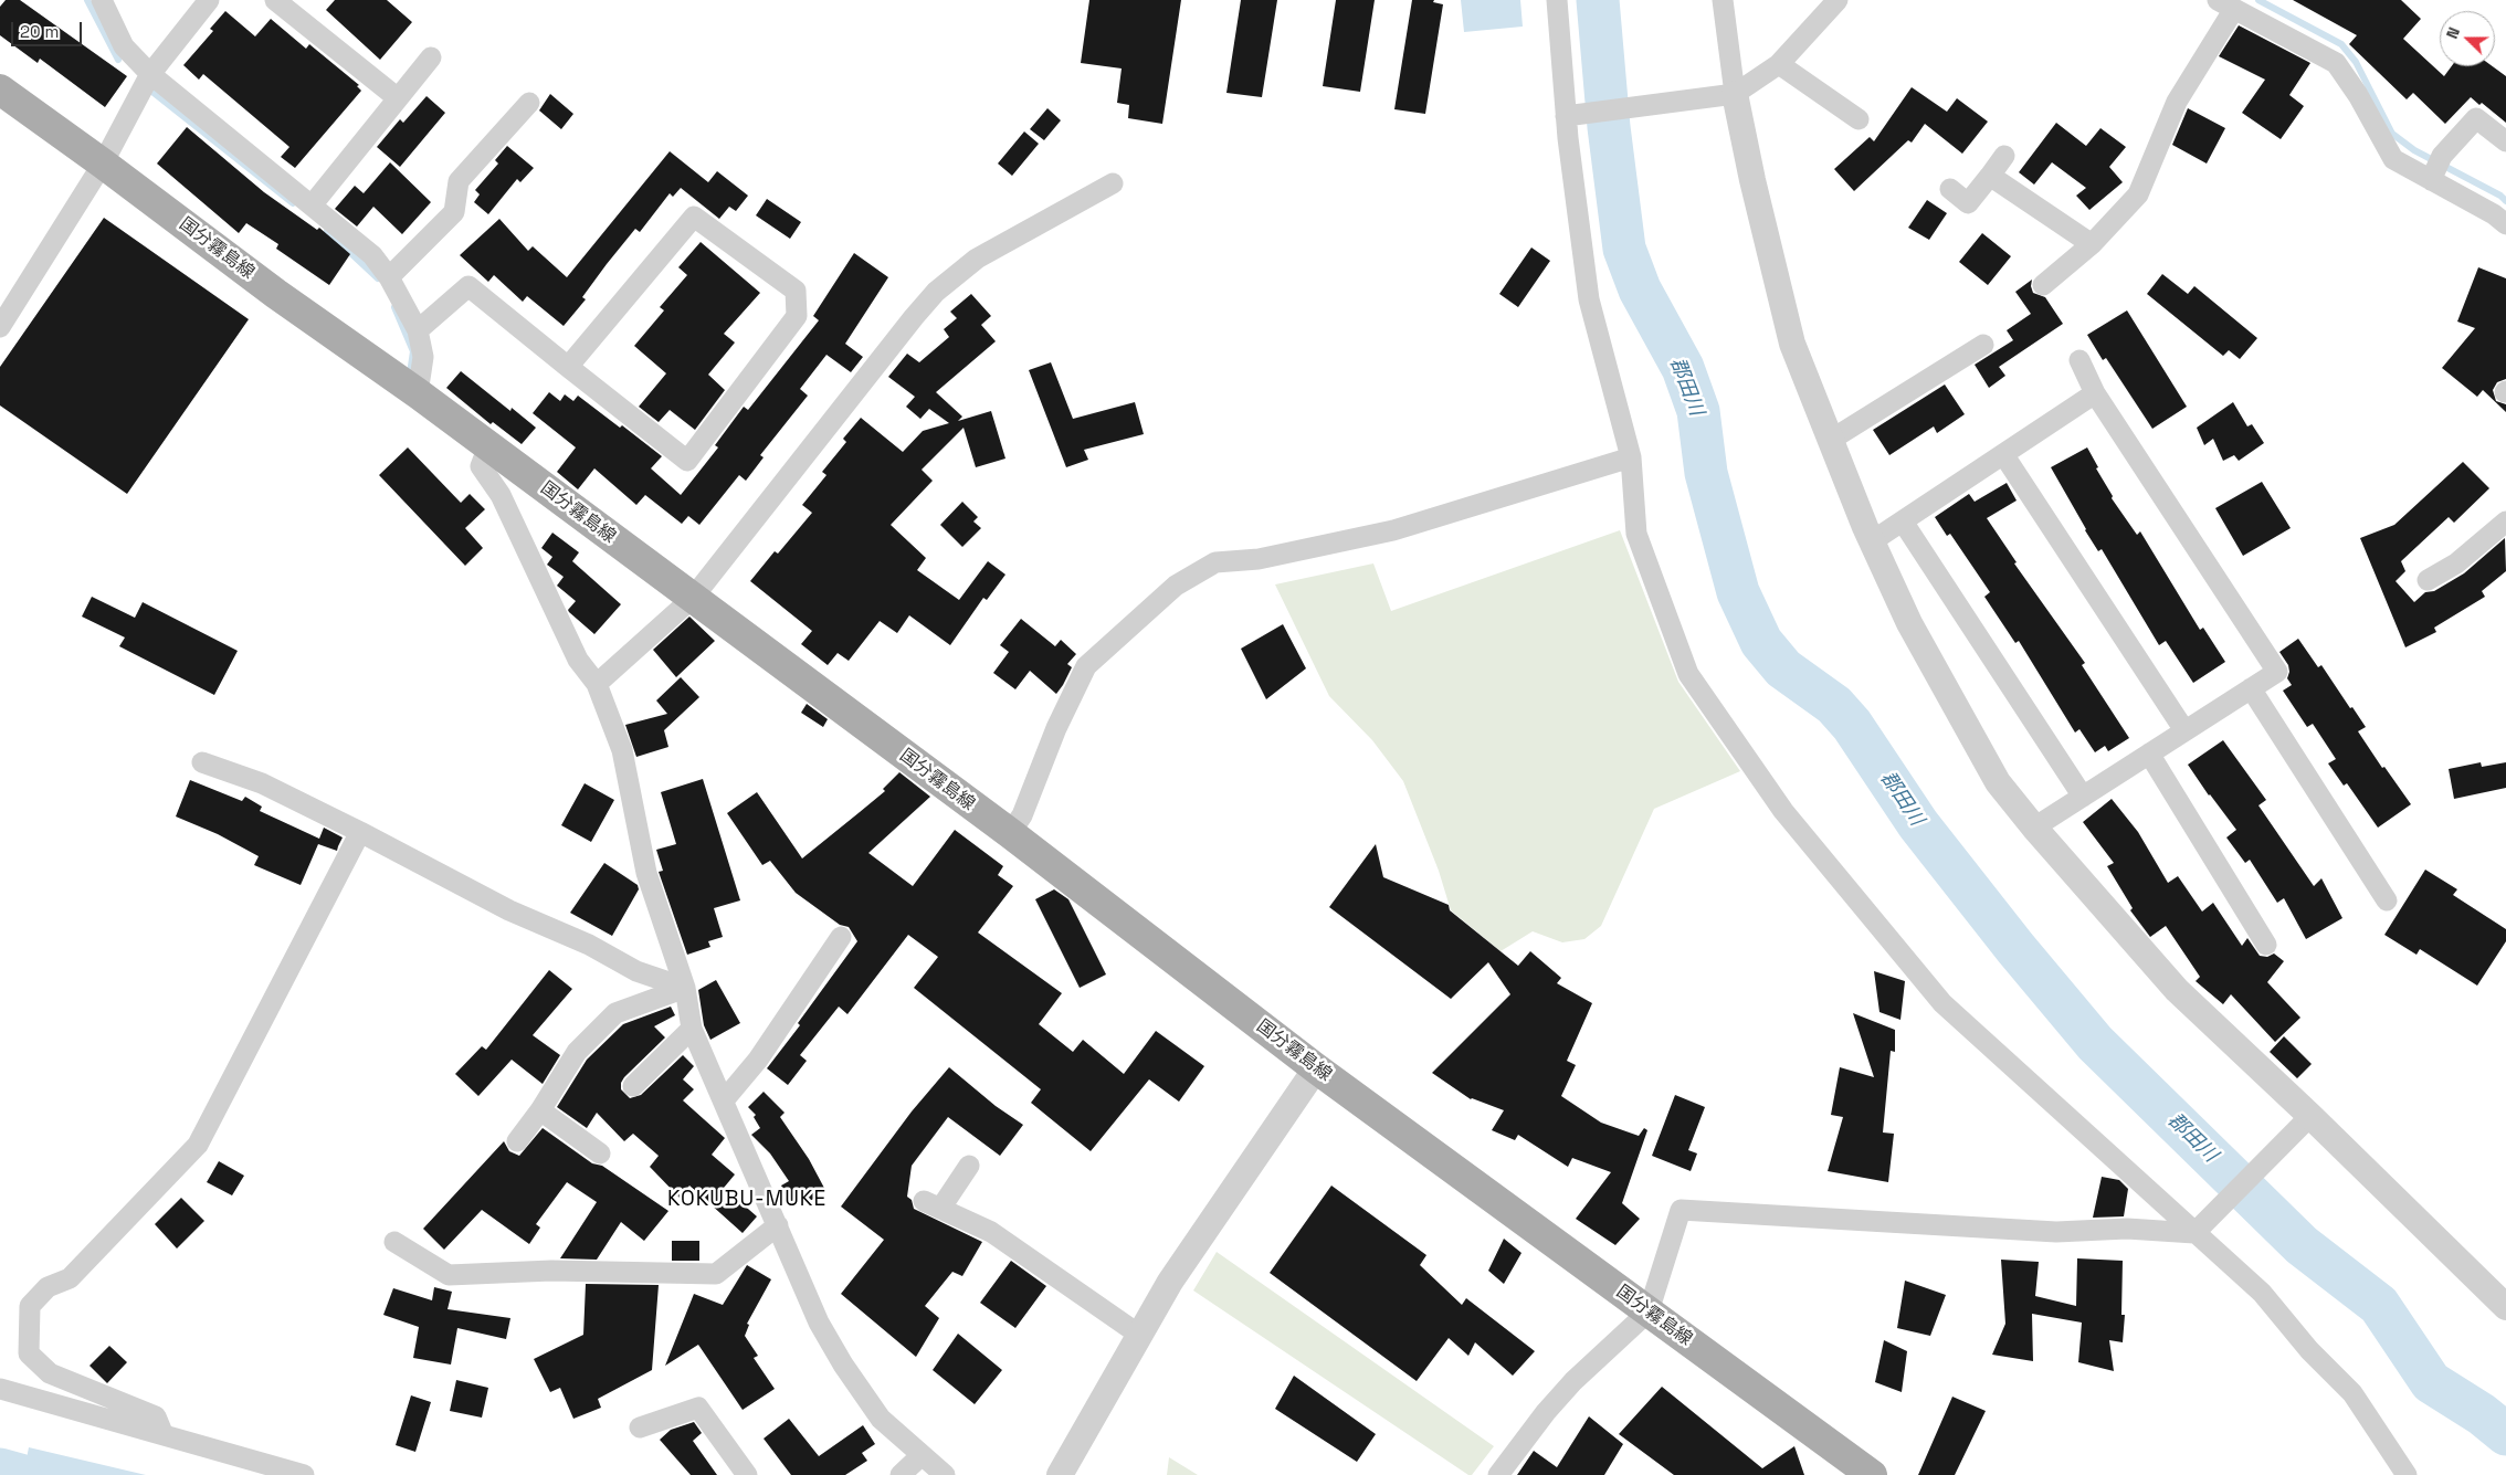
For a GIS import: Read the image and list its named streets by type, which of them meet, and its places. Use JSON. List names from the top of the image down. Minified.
{"streets":{"main road":["国分霧島線"]},"districts":["KOKUBU-MUKE"],"water":["郡田川"],"scale_bar":"20 m","north":"left"}
